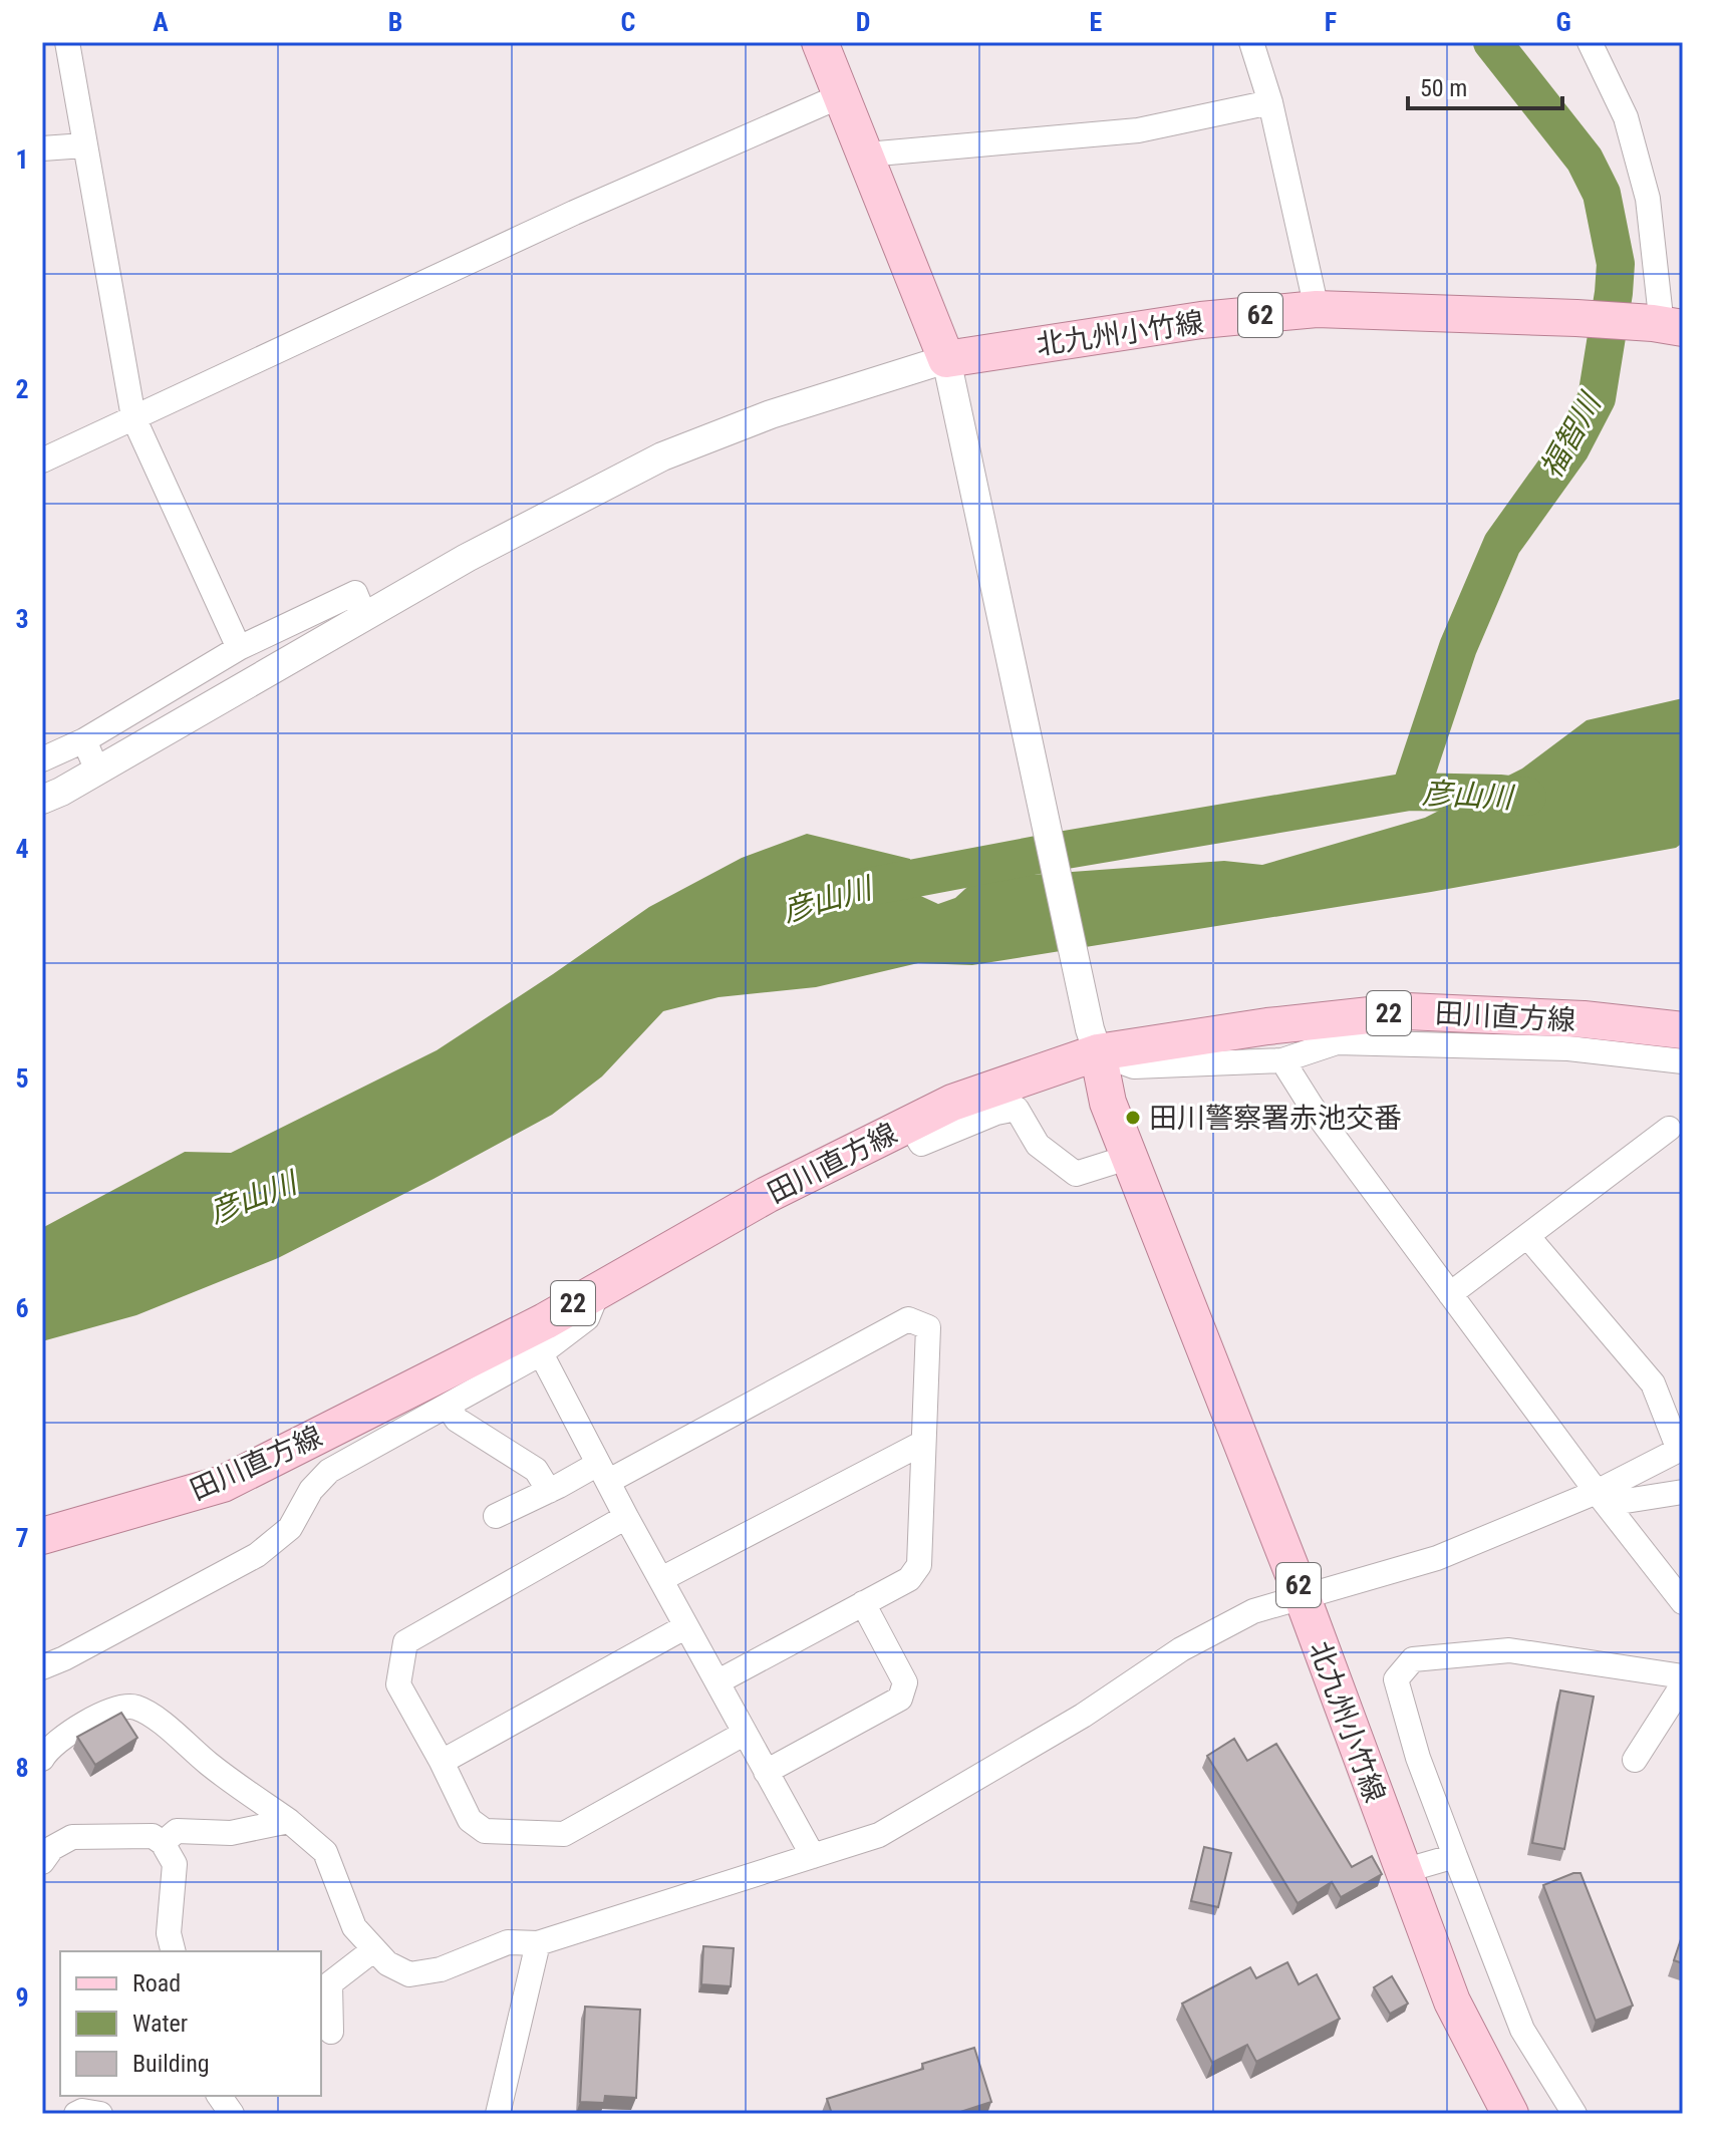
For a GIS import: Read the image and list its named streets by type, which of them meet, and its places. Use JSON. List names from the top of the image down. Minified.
{"streets":{"main road":["62","北九州小竹線","22","田川直方線"]},"crossings":[["北九州小竹線","田川直方線"]],"water":["福智川","彦山川"],"places":["田川警察署赤池交番"],"legend":["Road","Water","Building"],"scale_bar":"50 m","grid":{"columns":["A","B","C","D","E","F","G"],"rows":["1","2","3","4","5","6","7","8","9"]}}
